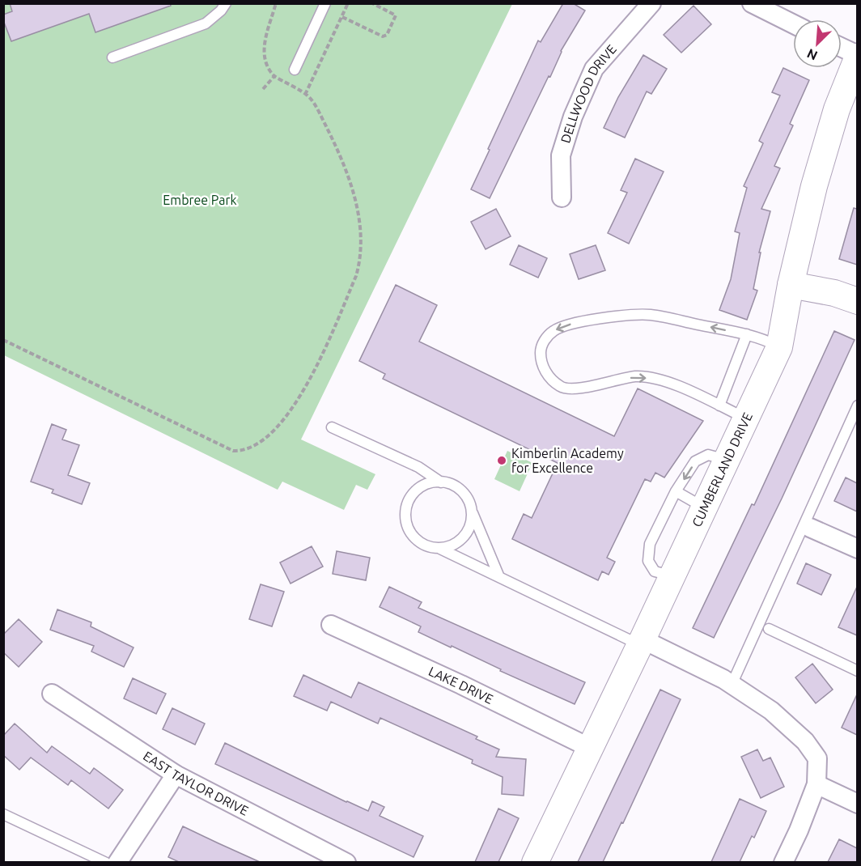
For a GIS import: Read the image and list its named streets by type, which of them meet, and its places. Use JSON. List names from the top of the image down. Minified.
{"streets":{"street":["DELLWOOD DRIVE","CUMBERLAND DRIVE","LAKE DRIVE","EAST TAYLOR DRIVE"]},"crossings":[["CUMBERLAND DRIVE","LAKE DRIVE"]],"parks":["Embree Park"],"places":["Kimberlin Academy for Excellence"],"north":"bottom left"}
